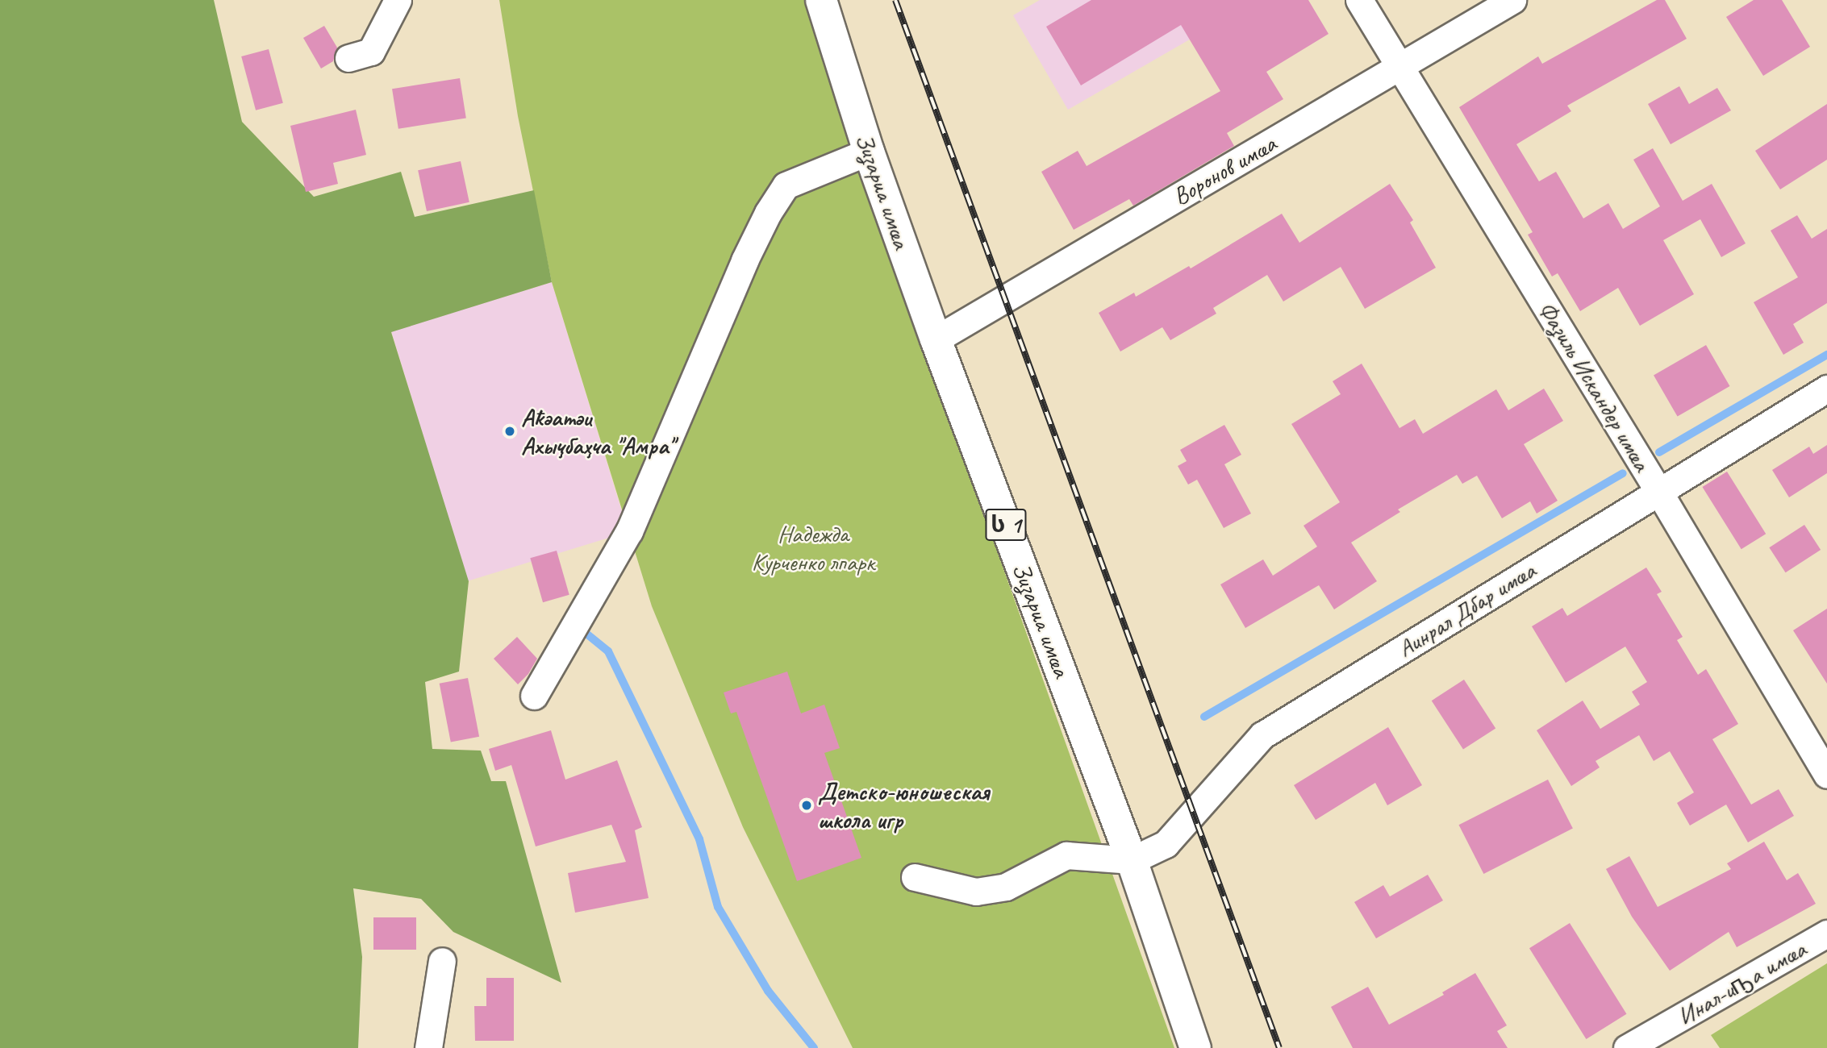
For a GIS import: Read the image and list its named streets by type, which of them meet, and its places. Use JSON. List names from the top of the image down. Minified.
{"streets":{"highway":["Ӡиӡариа имҩа","ს 1"],"street":["Воронов имҩа","Фазиль Искандер имҩа","Аинрал Дбар имҩа","Инал-иҧа имҩа"]},"crossings":[["Воронов имҩа","Ӡиӡариа имҩа"],["Воронов имҩа","Фазиль Искандер имҩа"],["Ӡиӡариа имҩа","Аинрал Дбар имҩа"],["Фазиль Искандер имҩа","Аинрал Дбар имҩа"]],"parks":["Надежда Курченко лпарк"],"places":["Аҟәатәи Ахыҷбаҳча \"Амра\"","Детско-юношеская школа игр"]}
